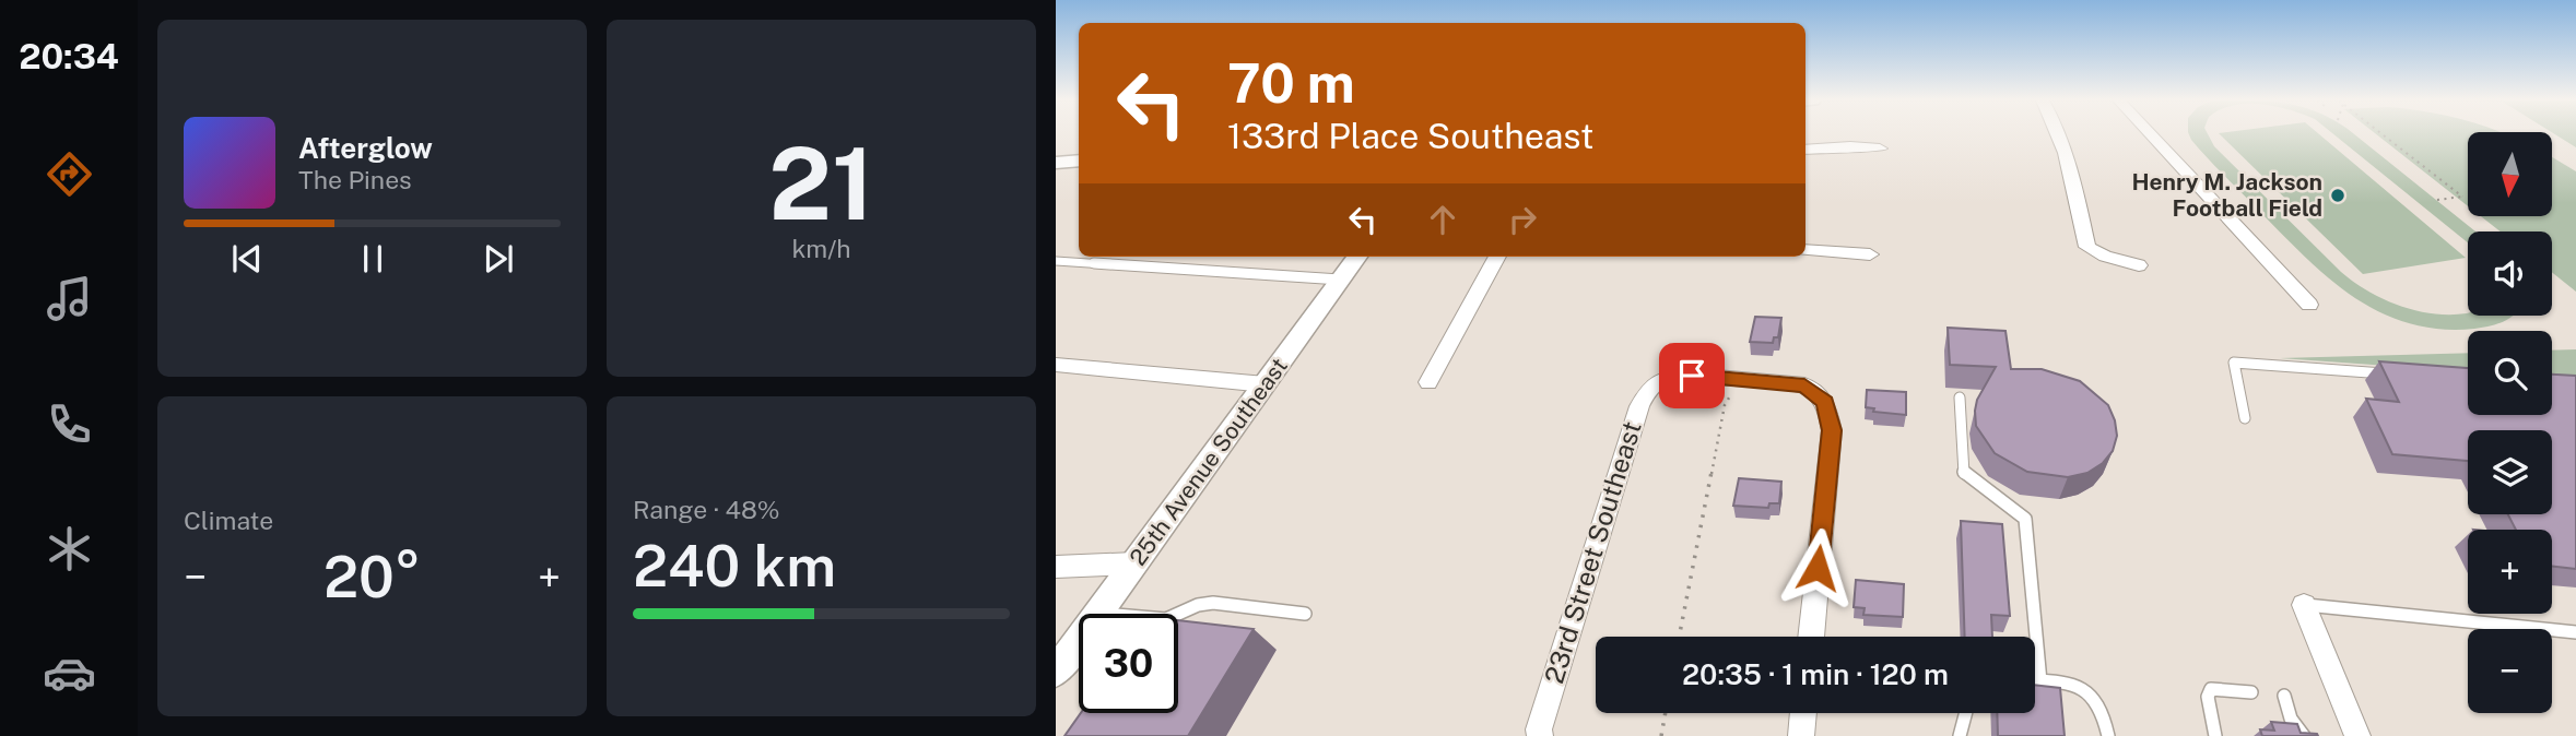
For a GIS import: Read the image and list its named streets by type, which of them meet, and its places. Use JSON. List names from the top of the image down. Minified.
{"streets":{"street":["25th Avenue Southeast","23rd Street Southeast"]},"places":["Henry M. Jackson Football Field"],"north":"bottom","page":{"tabs":"20:34","tile":[["21","km/h"],"Climate",["Range · 48%","240 km"]],"turn":["70 m","133rd Place Southeast"],"song":["Afterglow","The Pines"],"map_buttons":["+","−"],"heat":["−","20°","+"],"limit":"30","trip":"20:35 · 1 min · 120 m"}}
